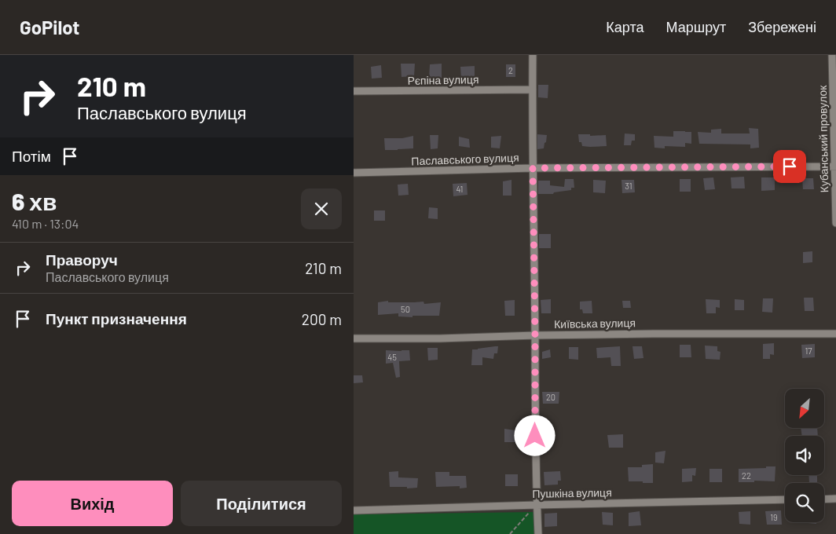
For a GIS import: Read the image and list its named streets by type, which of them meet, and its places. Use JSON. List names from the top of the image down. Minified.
{"streets":{"street":["Рєпіна вулиця","Кубанський провулок","Паславського вулиця","Київська вулиця","Пушкіна вулиця"]},"crossings":[["Кубанський провулок","Паславського вулиця"]],"house_numbers":["2","31","41","50","17","45","20","22","19"],"north":"bottom left","page":{"header":"GoPilot","nav":["Карта","Маршрут","Збережені"],"turn":["210 m","Паславського вулиця"],"then":"Потім","heading":["6 хв","410 m · 13:04"],"list":[{"name":"Праворуч","note":"Паславського вулиця","value":"210 m"},{"name":"Пункт призначення","value":"200 m"}],"buttons":["Вихід","Поділитися"]}}
